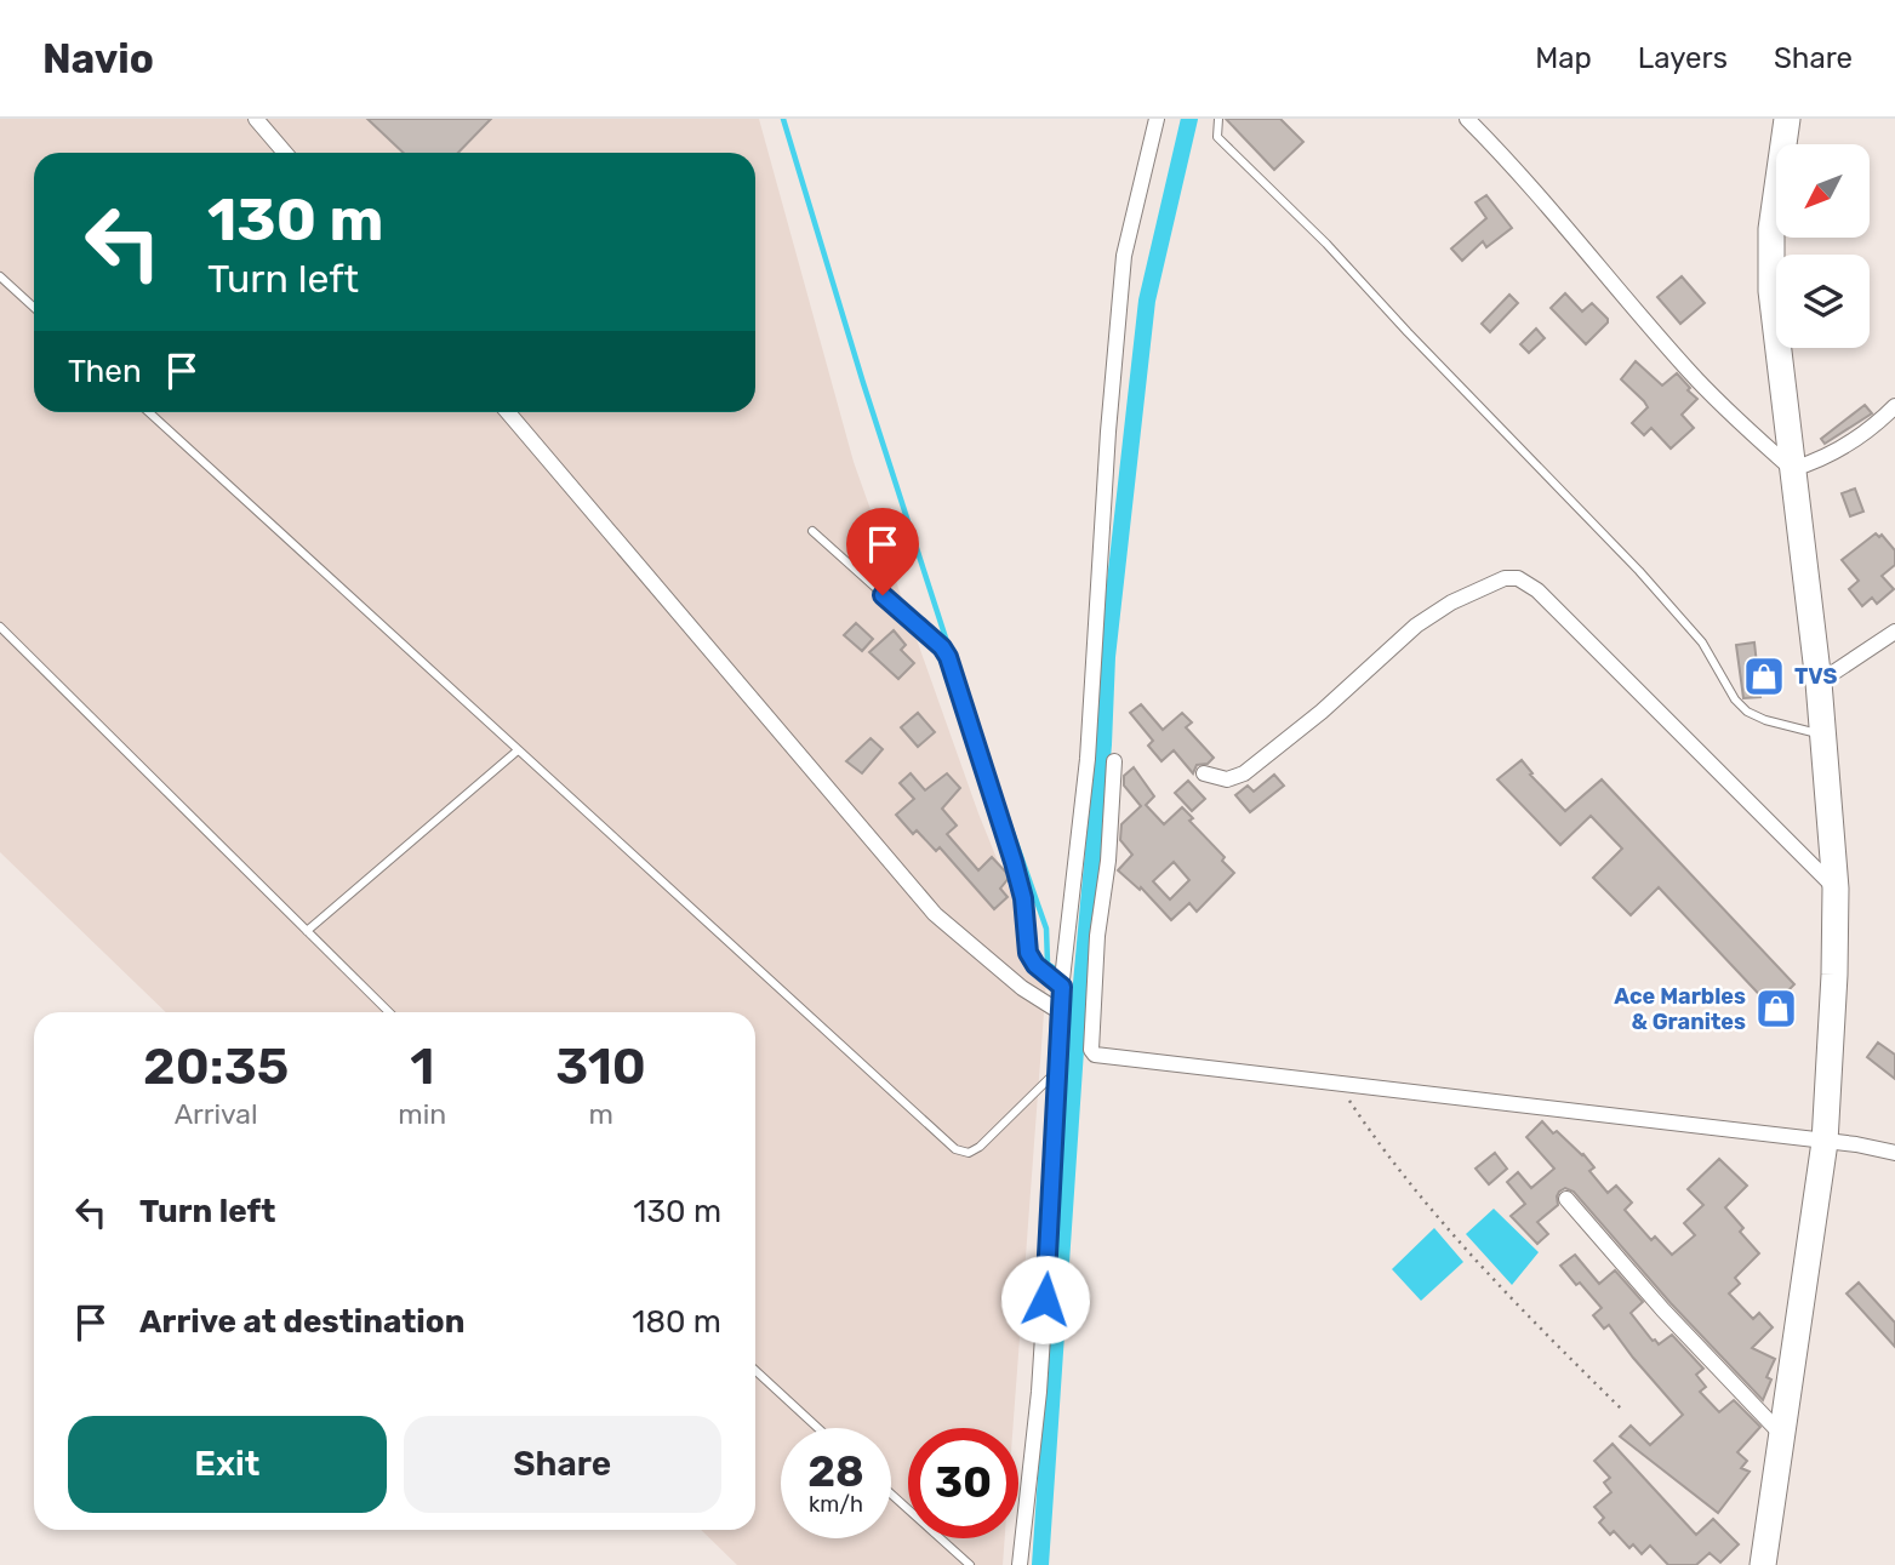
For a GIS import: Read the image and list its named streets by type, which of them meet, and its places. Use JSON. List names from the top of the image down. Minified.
{"places":{"shop":["TVS","Ace Marbles & Granites"]},"north":"bottom left","page":{"header":"Navio","nav":["Map","Layers","Share"],"turn":["130 m","Turn left"],"then":"Then","eta":["20:35","Arrival","1","min","310","m"],"list":[{"name":"Turn left","value":"130 m"},{"name":"Arrive at destination","value":"180 m"}],"buttons":["Exit","Share"],"speed":"28 km/h","limit":"30"}}
